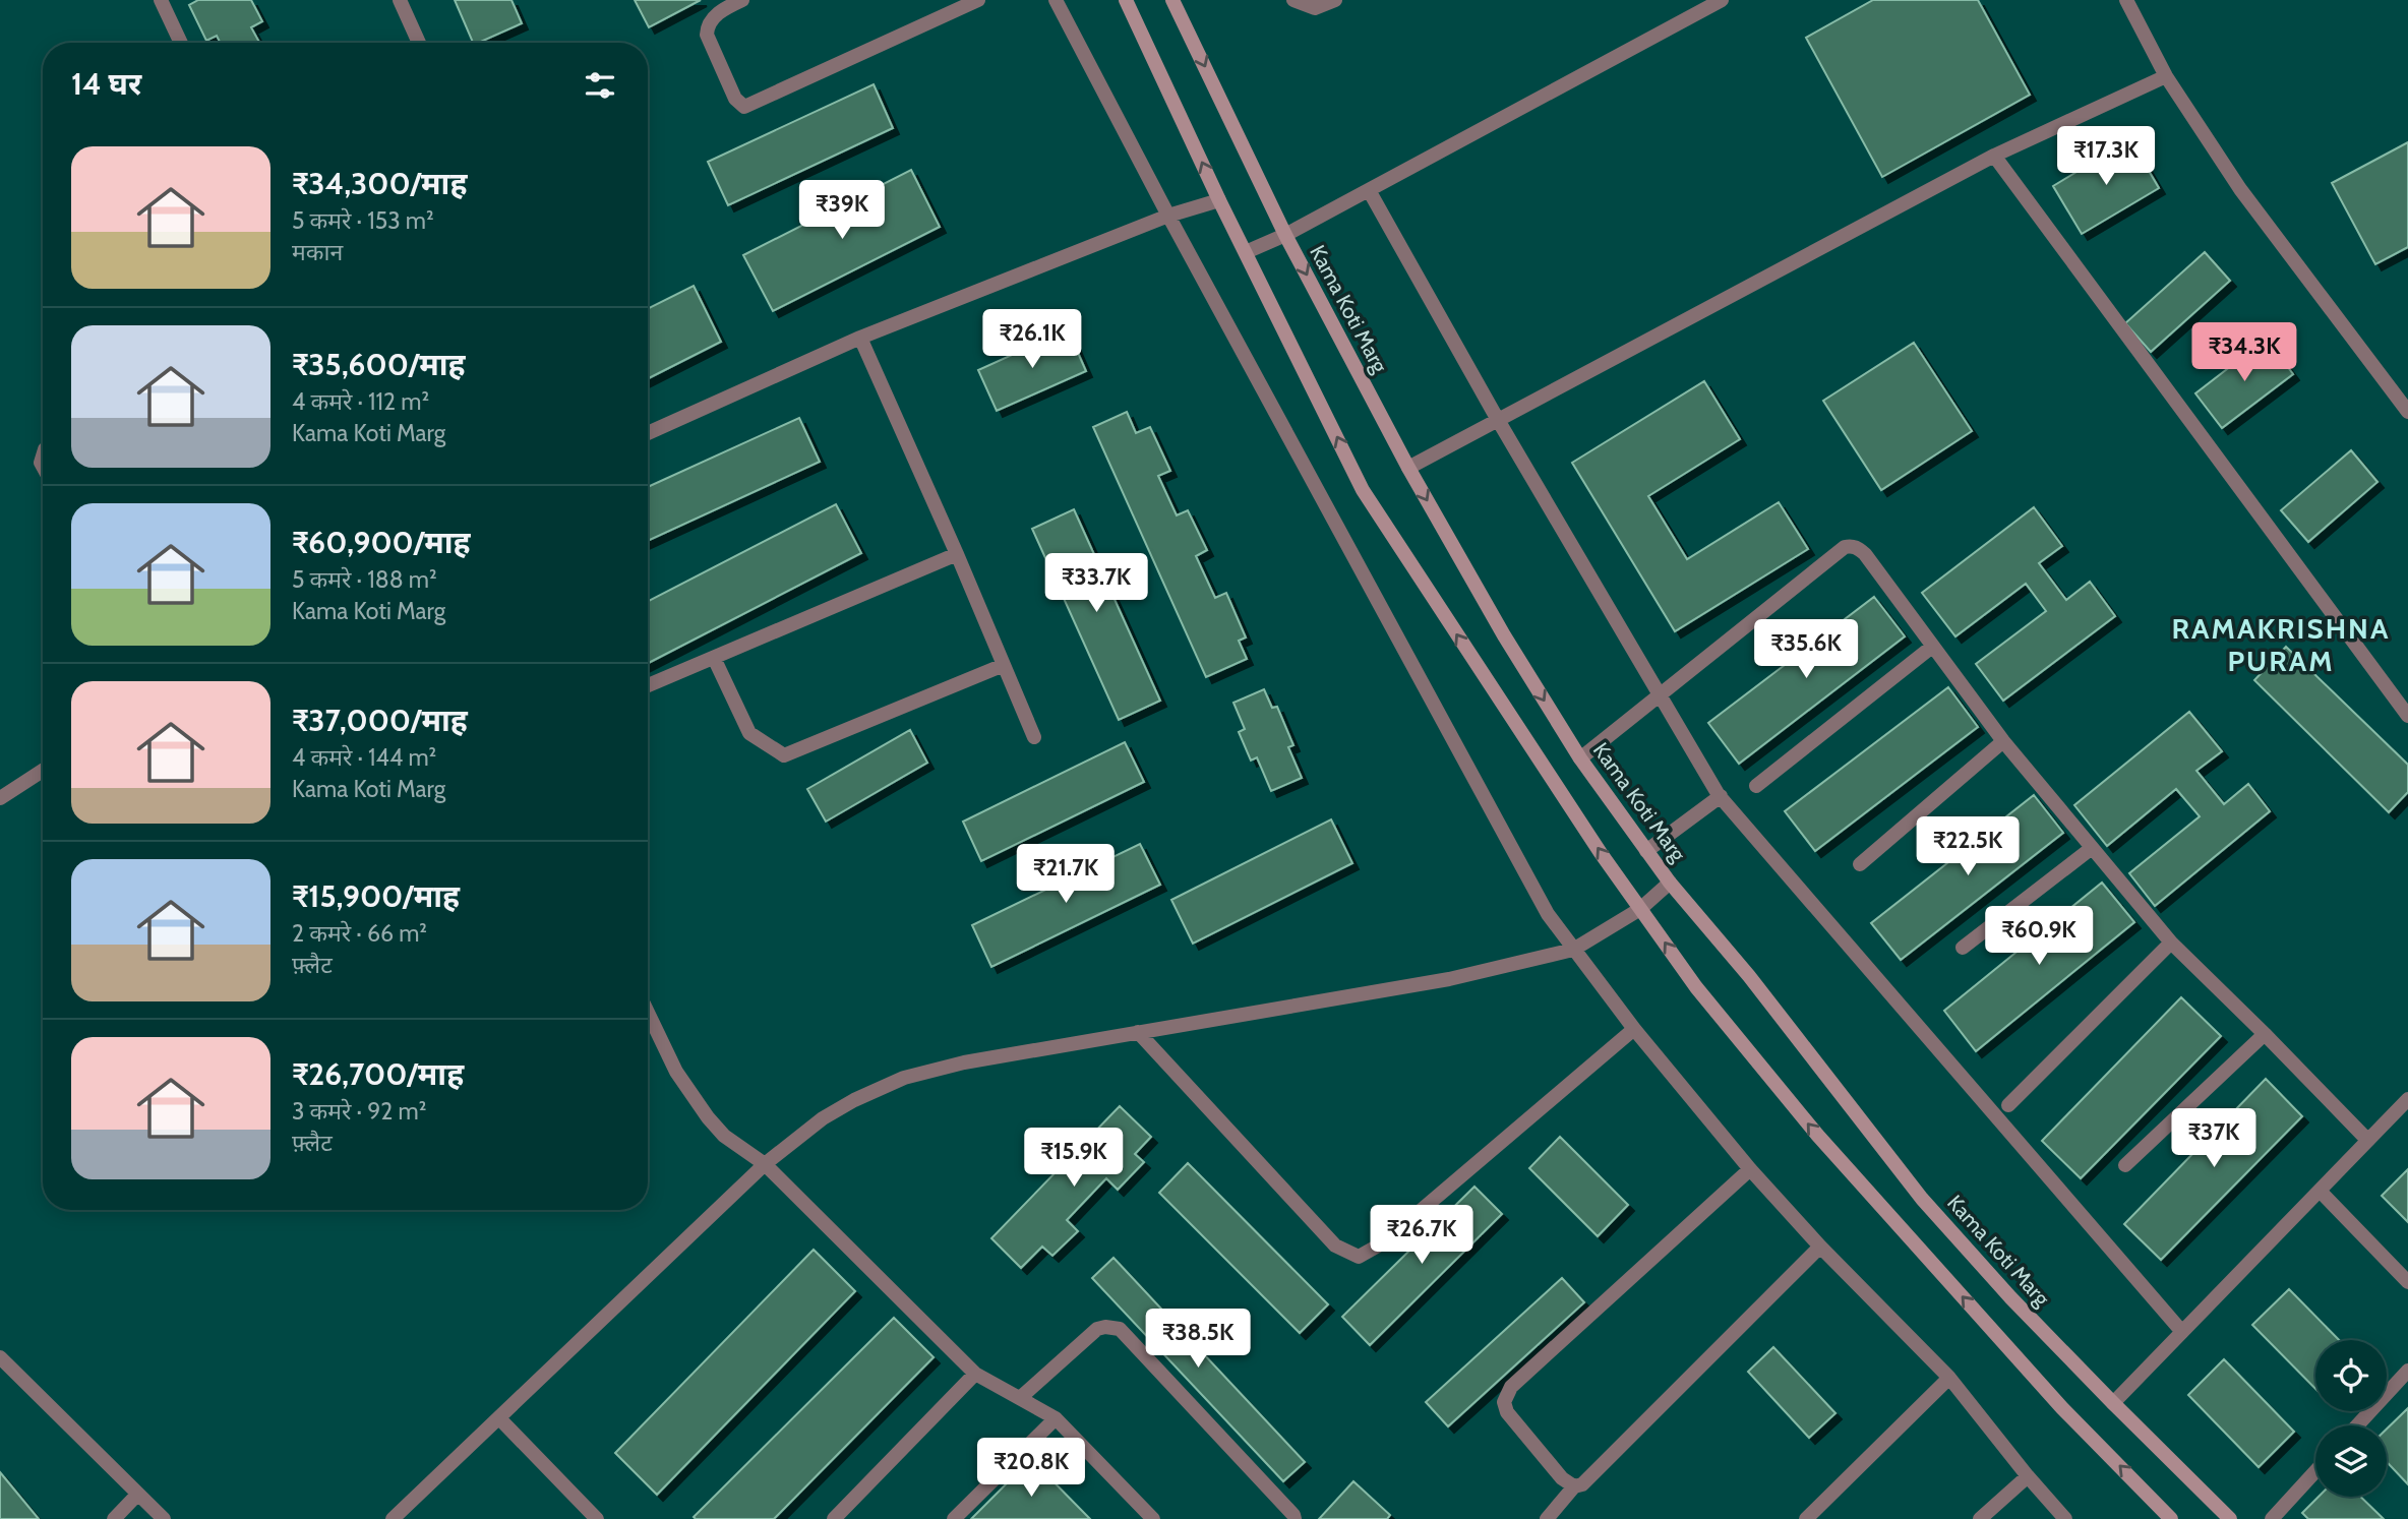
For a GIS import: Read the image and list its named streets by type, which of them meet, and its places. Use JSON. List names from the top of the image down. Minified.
{"streets":{"street":["Kama Koti Marg"]},"districts":["RAMAKRISHNA PURAM"],"page":{"heading":"14 घर","price":["₹17.3K","₹39K","₹26.1K","₹34.3K","₹33.7K","₹35.6K","₹22.5K","₹21.7K","₹60.9K","₹37K","₹15.9K","₹26.7K","₹38.5K","₹20.8K"],"list":[{"name":"₹34,300/माह","note":"5 कमरे · 153 m² · मकान"},{"name":"₹35,600/माह","note":"4 कमरे · 112 m² · Kama Koti Marg"},{"name":"₹60,900/माह","note":"5 कमरे · 188 m² · Kama Koti Marg"},{"name":"₹37,000/माह","note":"4 कमरे · 144 m² · Kama Koti Marg"},{"name":"₹15,900/माह","note":"2 कमरे · 66 m² · फ़्लैट"},{"name":"₹26,700/माह","note":"3 कमरे · 92 m² · फ़्लैट"}]}}
